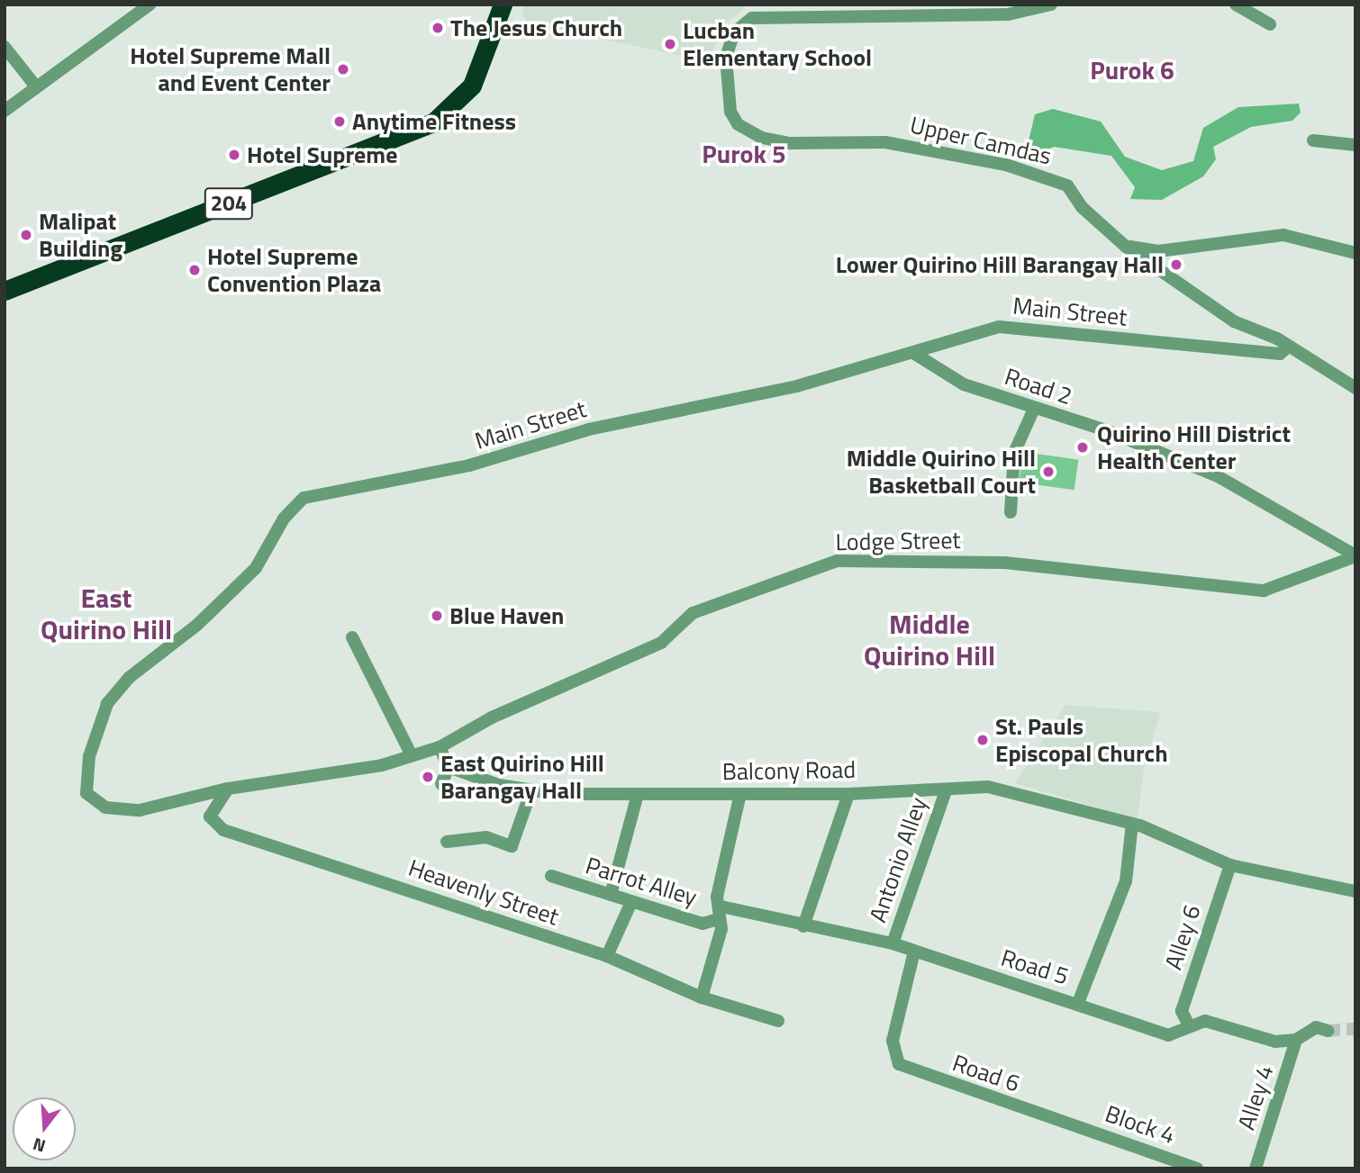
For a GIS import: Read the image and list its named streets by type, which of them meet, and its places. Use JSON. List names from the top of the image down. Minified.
{"streets":{"highway":["204"],"street":["Upper Camdas","Main Street","Road 2","Lodge Street","Balcony Road","Antonio Alley","Parrot Alley","Heavenly Street","Alley 6","Road 5","Road 6","Alley 4","Block 4"]},"crossings":[["Upper Camdas","Main Street"],["Main Street","Road 2"],["Main Street","Heavenly Street"],["Road 2","Lodge Street"],["Balcony Road","Antonio Alley"],["Balcony Road","Alley 6"],["Antonio Alley","Road 5"],["Parrot Alley","Road 5"],["Alley 6","Road 5"],["Road 5","Road 6"],["Road 6","Block 4"]],"districts":["Purok 6","Purok 5","East Quirino Hill","Middle Quirino Hill"],"places":["The Jesus Church","Lucban Elementary School","Hotel Supreme Mall and Event Center","Anytime Fitness","Hotel Supreme","Malipat Building","Lower Quirino Hill Barangay Hall","Hotel Supreme Convention Plaza","Quirino Hill District Health Center","Middle Quirino Hill Basketball Court","Blue Haven","St. Pauls Episcopal Church","East Quirino Hill Barangay Hall"],"north":"bottom"}
